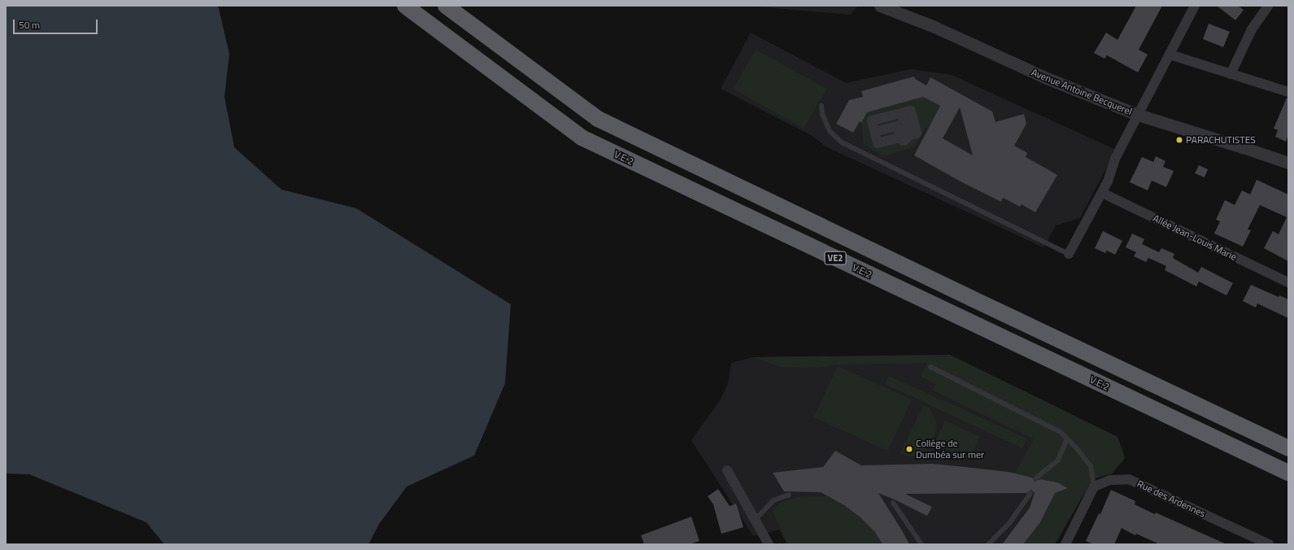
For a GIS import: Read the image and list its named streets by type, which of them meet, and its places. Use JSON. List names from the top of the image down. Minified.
{"streets":{"highway":["V.E.2","VE2"],"street":["Avenue Antoine Becquerel","Allée Jean-Louis Marie","Rue des Ardennes"]},"places":["PARACHUTISTES","Collége de Dumbéa sur mer"],"scale_bar":"50 m"}
